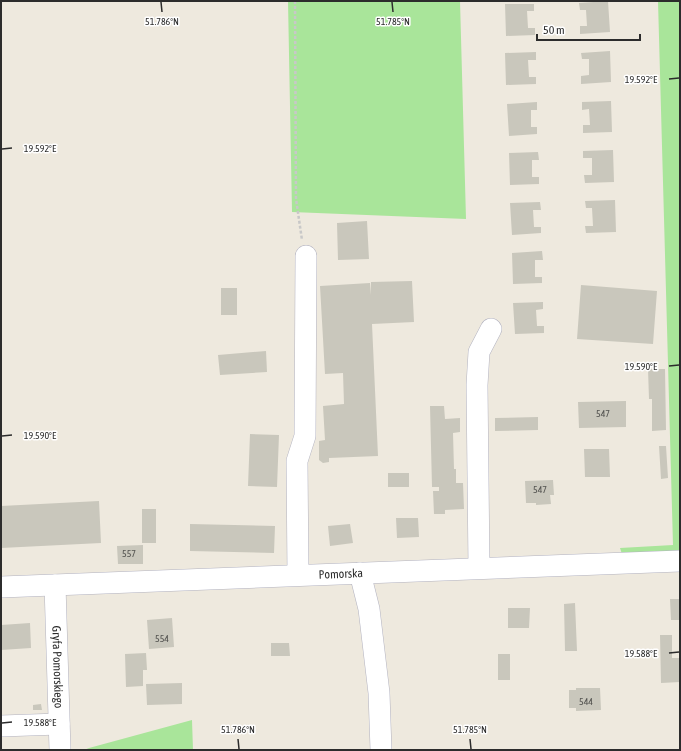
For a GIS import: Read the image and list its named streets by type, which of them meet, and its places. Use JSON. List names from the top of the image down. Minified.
{"streets":{"street":["Pomorska","Gryfa Pomorskiego"]},"crossings":[["Pomorska","Gryfa Pomorskiego"]],"house_numbers":["547","547","557","554","544"],"scale_bar":"50 m","coordinates":["51.786°N","51.785°N","19.592°E","19.590°E","19.588°E"]}
